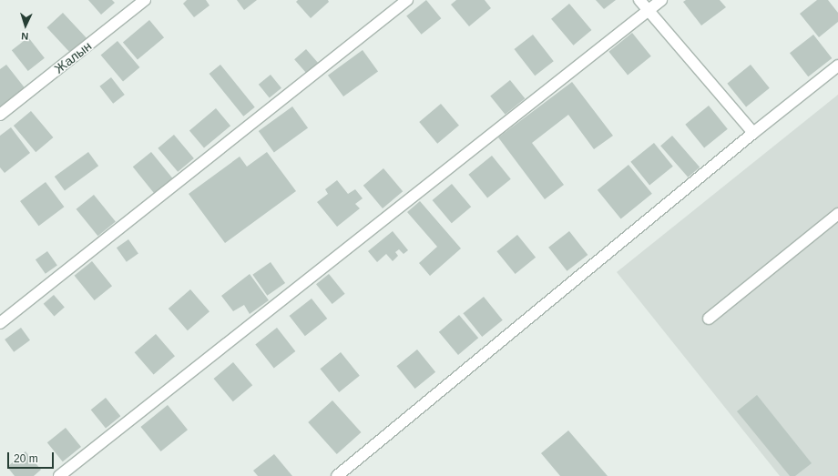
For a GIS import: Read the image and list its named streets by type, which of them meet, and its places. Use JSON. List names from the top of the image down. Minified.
{"streets":{"street":["Жалын"]},"scale_bar":"20 m","north":"bottom"}
